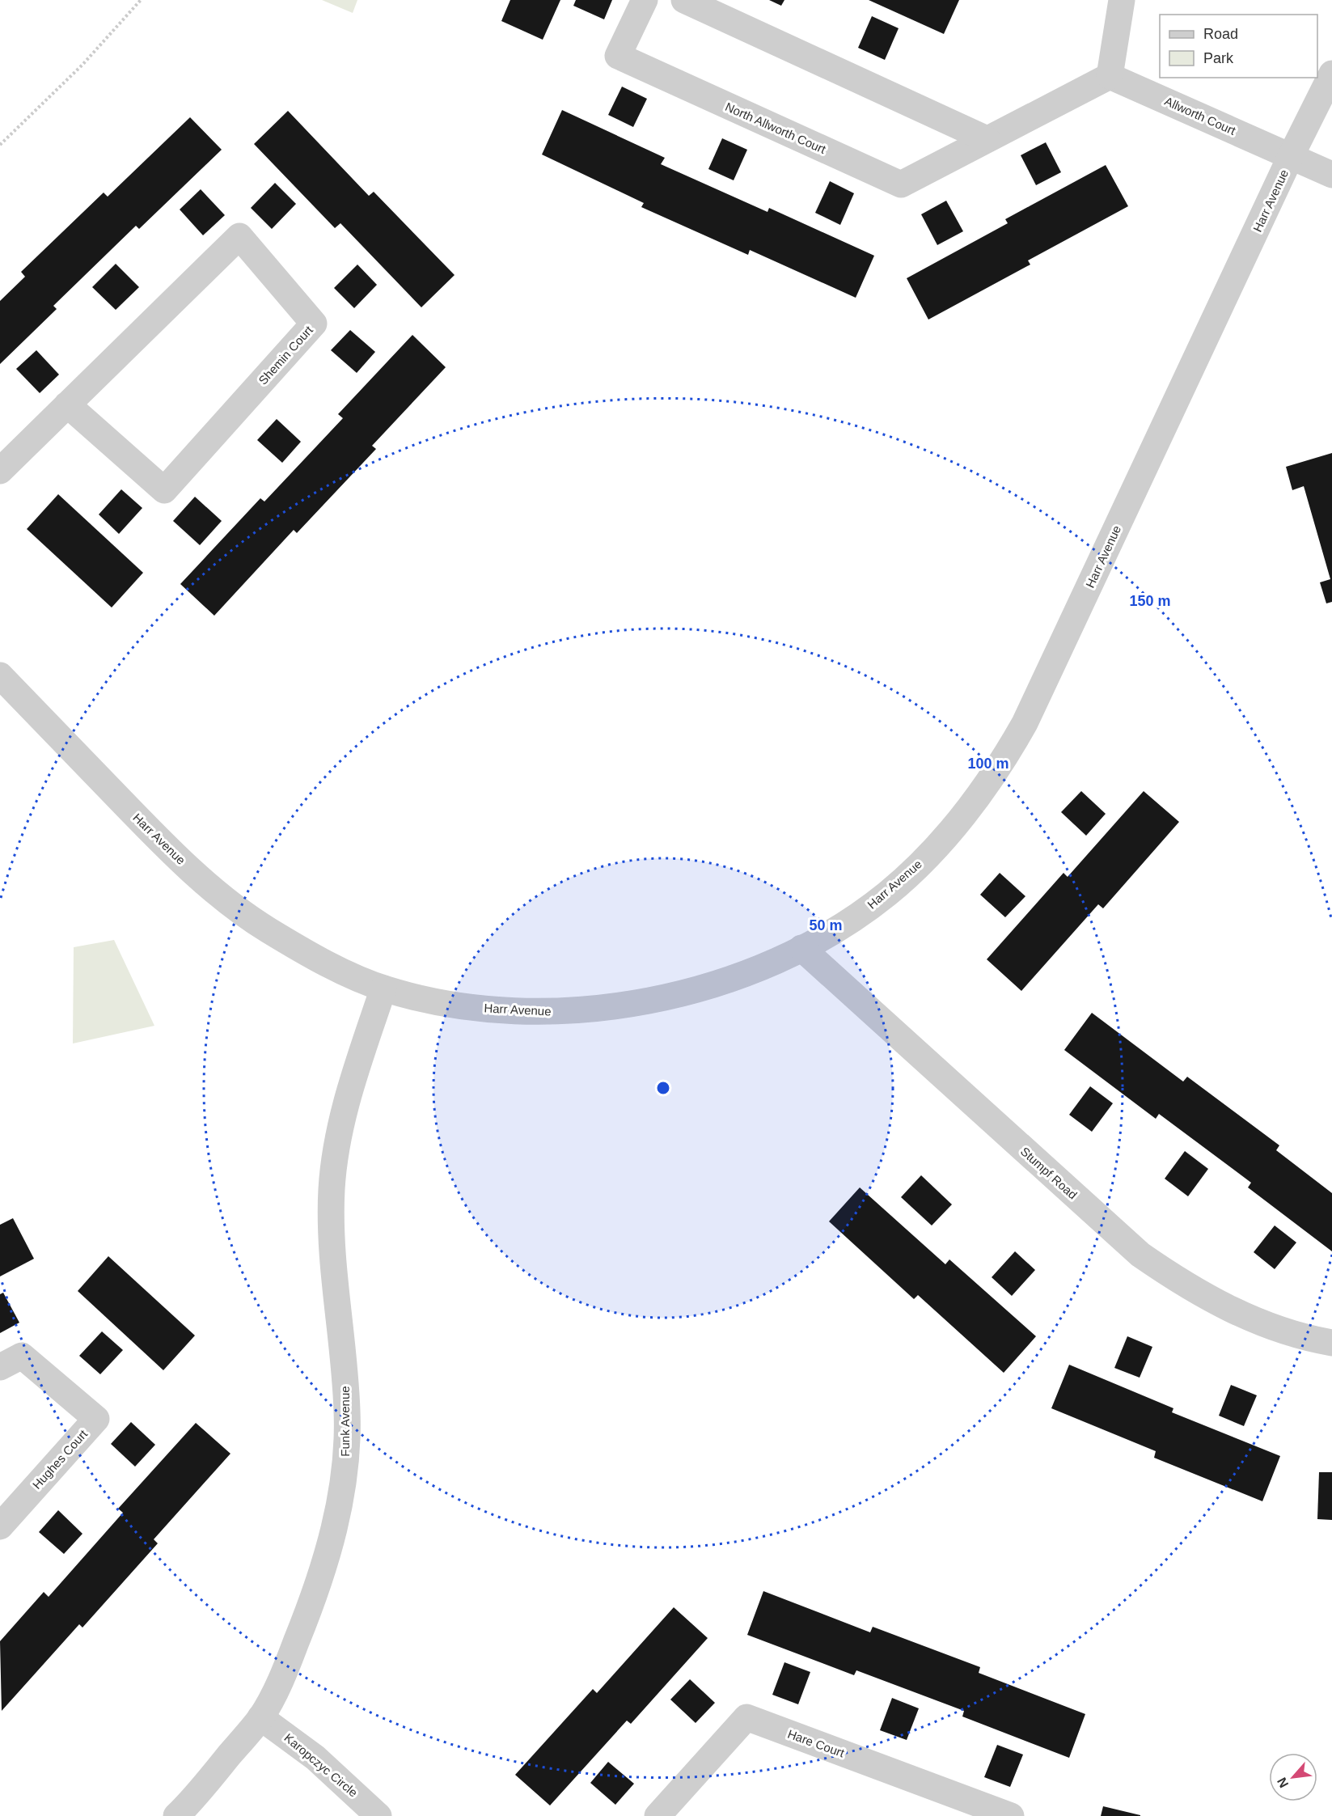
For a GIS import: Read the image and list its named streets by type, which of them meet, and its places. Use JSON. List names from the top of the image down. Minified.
{"streets":{"street":["Allworth Court","North Allworth Court","Harr Avenue","Shemin Court","Stumpf Road","Funk Avenue","Hughes Court","Hare Court","Karopczyc Circle"]},"crossings":[["Allworth Court","North Allworth Court"],["Allworth Court","Harr Avenue"],["Harr Avenue","Stumpf Road"],["Harr Avenue","Funk Avenue"],["Funk Avenue","Karopczyc Circle"]],"legend":["Road","Park"],"north":"bottom left","rings":["150 m","100 m","50 m"]}
